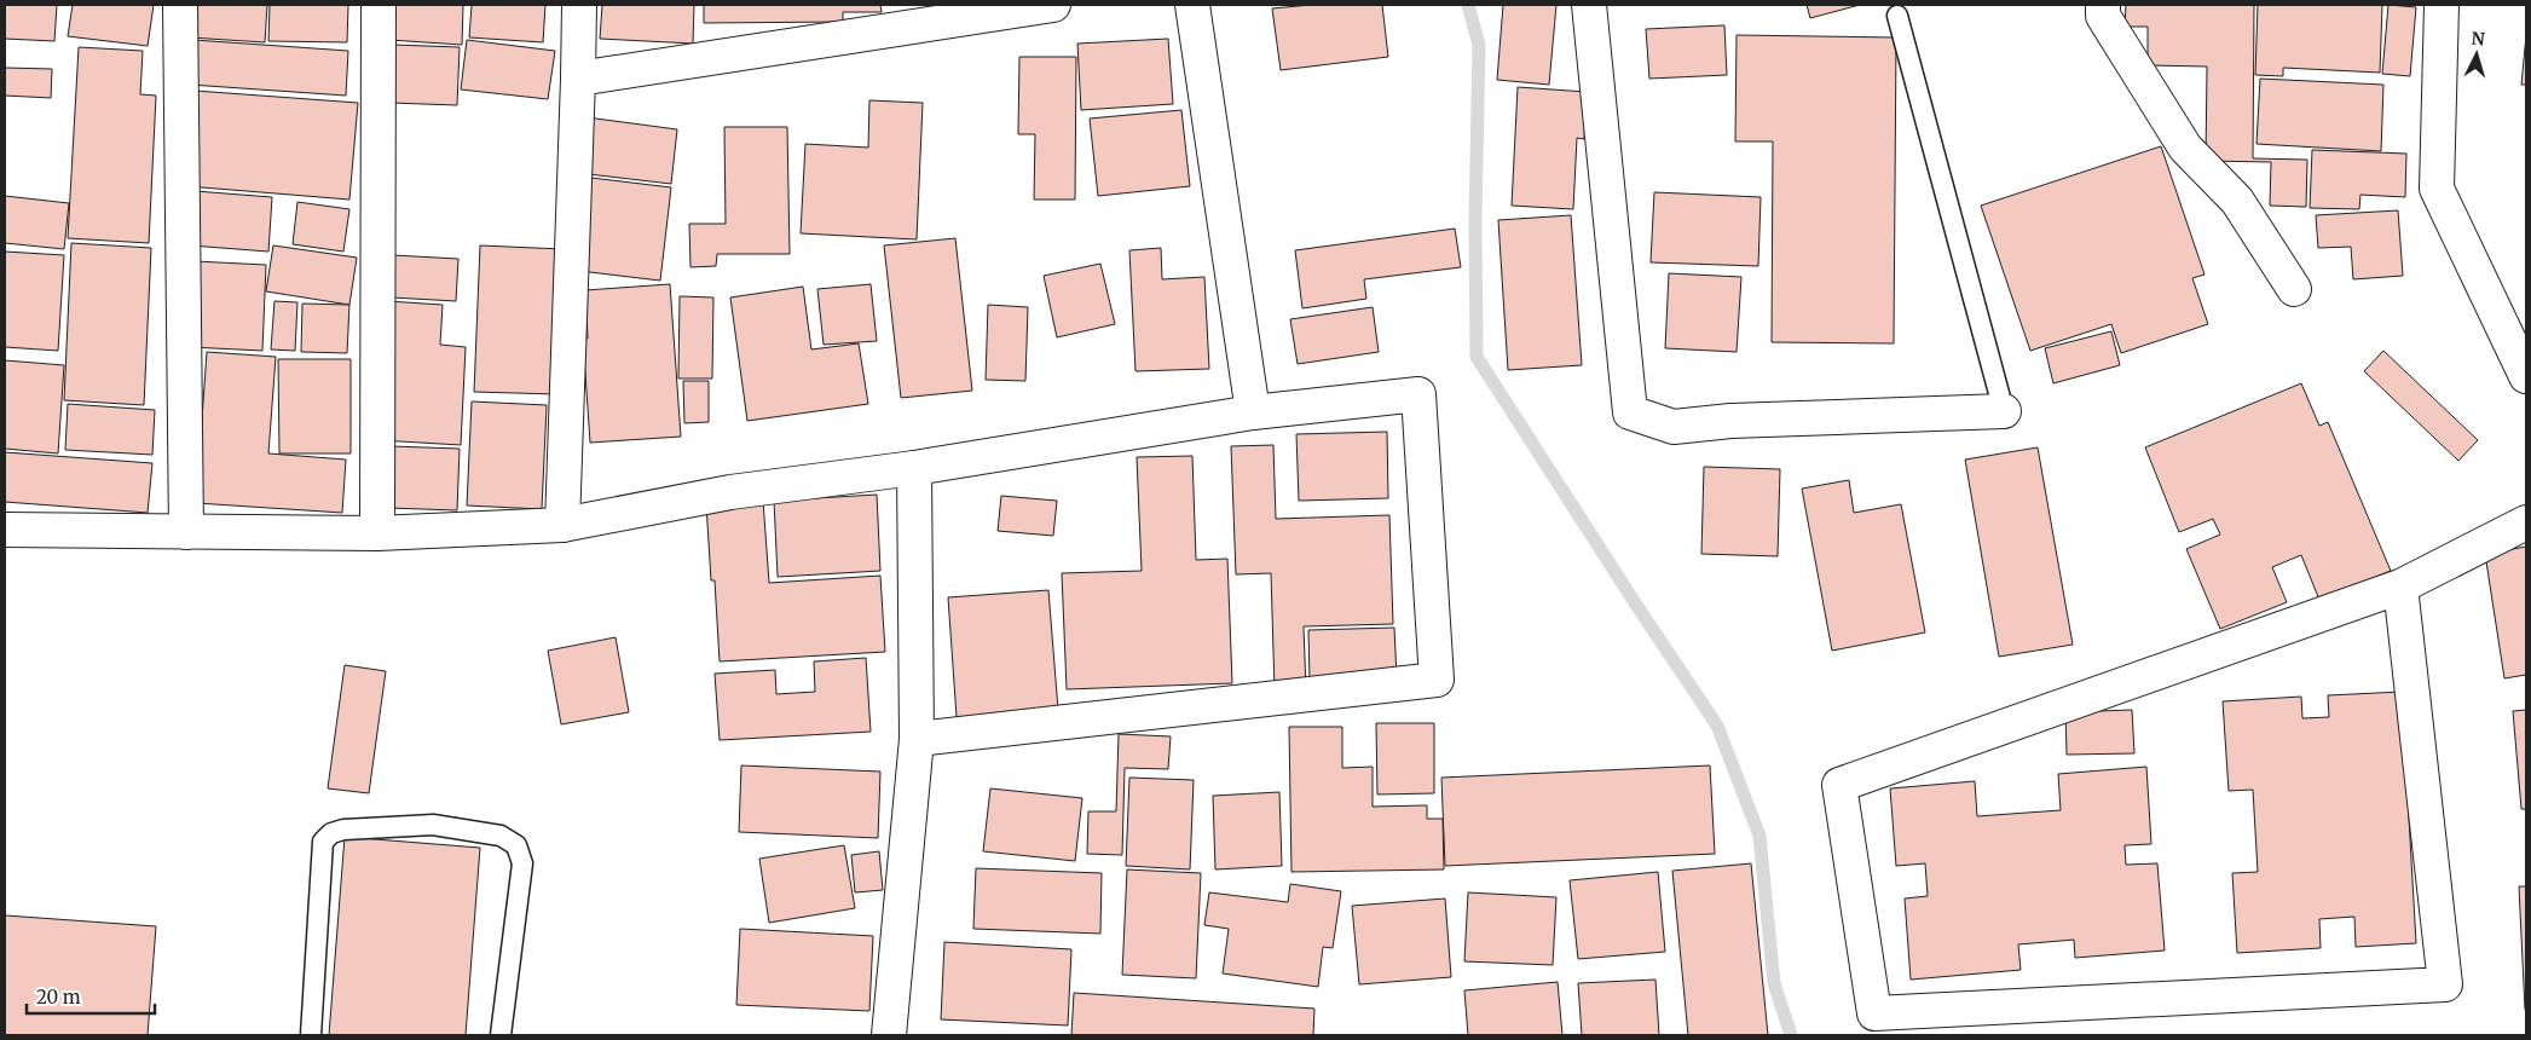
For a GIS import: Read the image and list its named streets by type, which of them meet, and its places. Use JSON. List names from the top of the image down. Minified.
{"scale_bar":"20 m","north":"top"}
